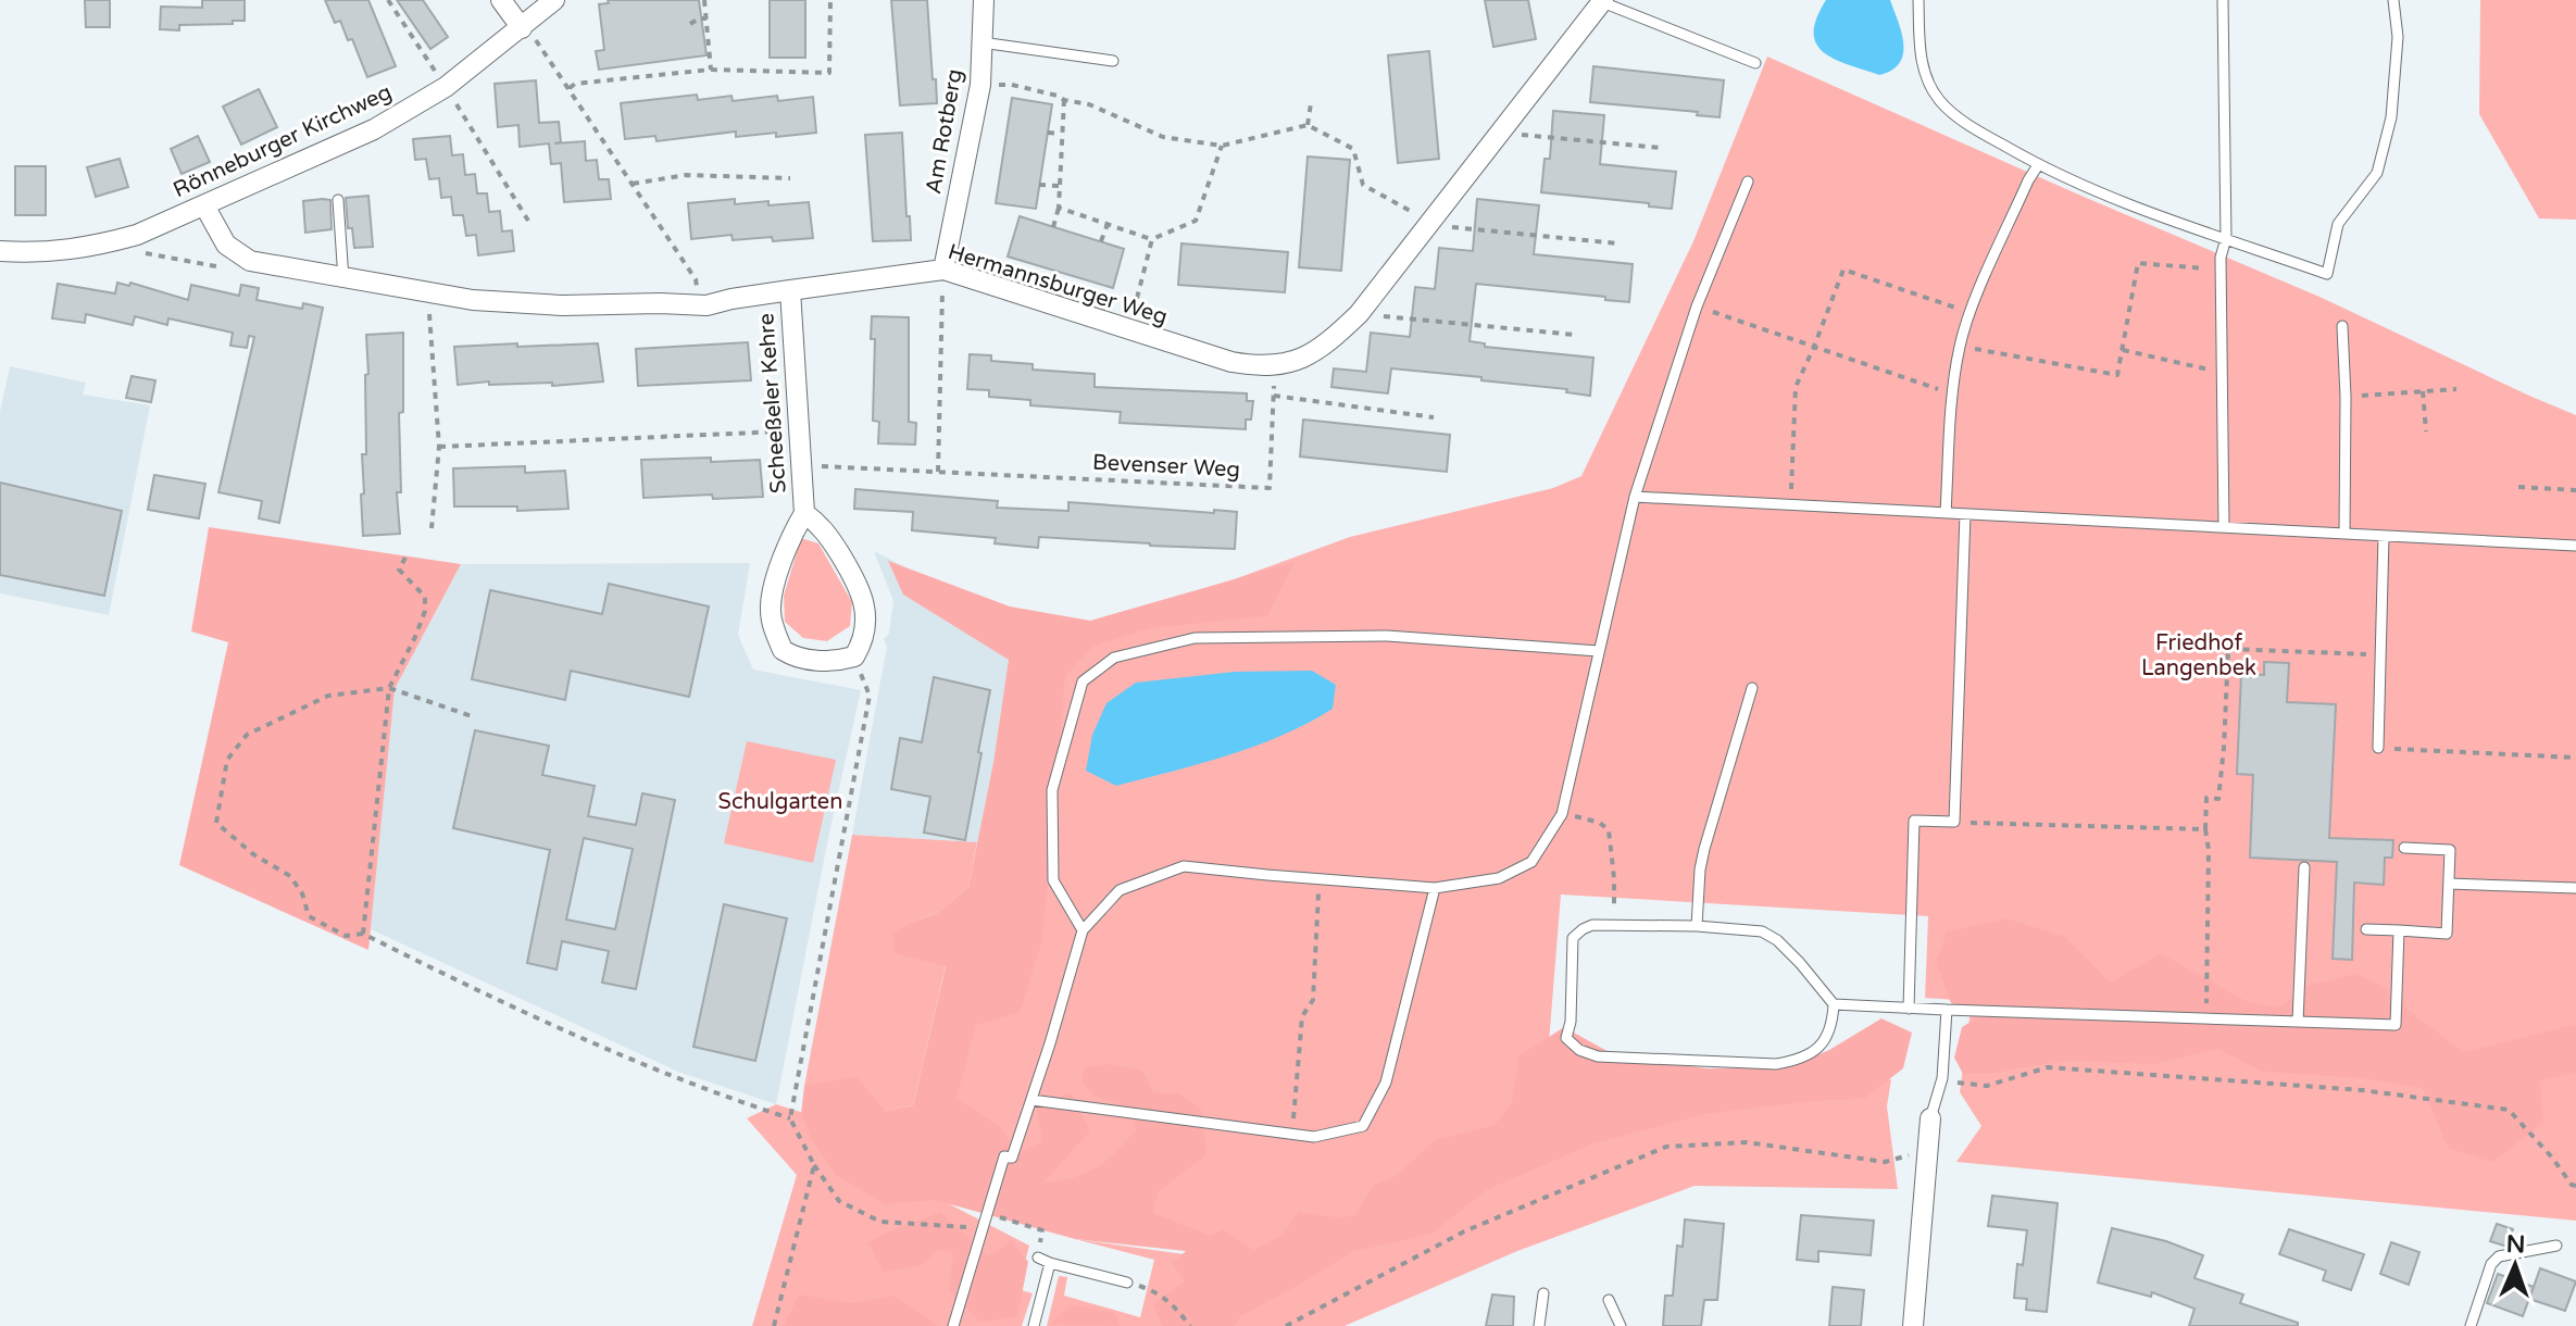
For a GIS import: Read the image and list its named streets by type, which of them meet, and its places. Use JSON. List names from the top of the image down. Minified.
{"streets":{"street":["Am Rotberg","Rönneburger Kirchweg","Hermannsburger Weg","Scheeßeler Kehre"],"path":["Bevenser Weg"]},"crossings":[["Am Rotberg","Hermannsburger Weg"],["Hermannsburger Weg","Scheeßeler Kehre"],["Hermannsburger Weg","Bevenser Weg"],["Scheeßeler Kehre","Bevenser Weg"]],"parks":["Friedhof Langenbek","Schulgarten"],"north":"top"}
